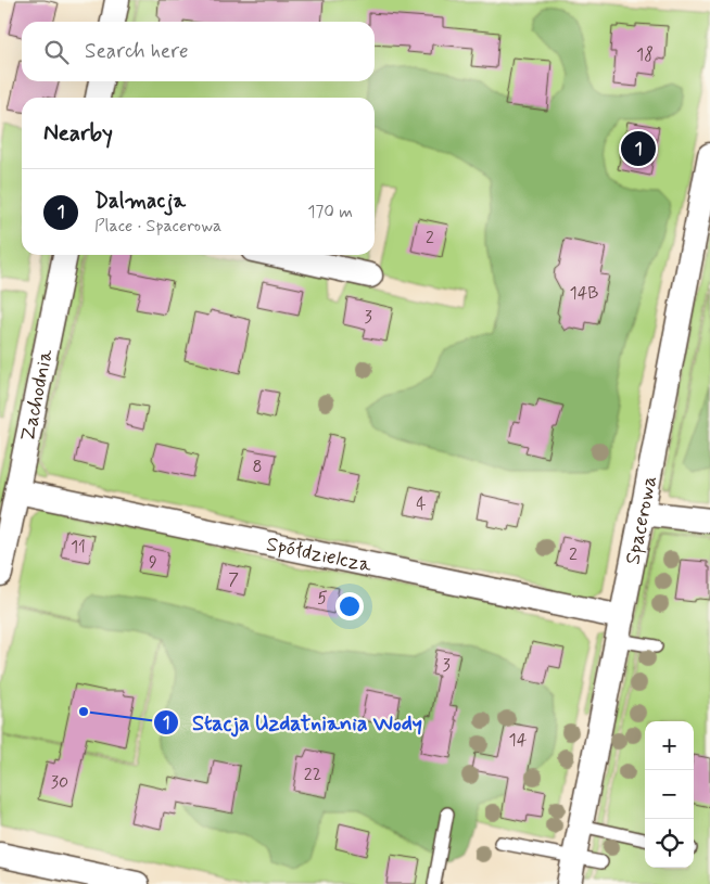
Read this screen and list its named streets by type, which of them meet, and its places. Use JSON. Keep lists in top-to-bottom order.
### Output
{
  "streets": {
    "street": ["Zachodnia", "Spacerowa", "Spółdzielcza"]
  },
  "crossings": [
    ["Zachodnia", "Spółdzielcza"],
    ["Spacerowa", "Spółdzielcza"]
  ],
  "places": ["Stacja Uzdatniania Wody"],
  "house_numbers": [
    "18",
    "2",
    "14B",
    "3",
    "8",
    "4",
    "11",
    "2",
    "9",
    "7",
    "5",
    "3",
    "14",
    "22",
    "30"
  ],
  "page": {
    "search": "Search here",
    "heading": "Nearby",
    "pins": "1",
    "list": [
      {
        "mark": "1",
        "name": "Dalmacja",
        "note": "Place · Spacerowa",
        "value": "170 m"
      }
    ],
    "map_buttons": ["+", "−"]
  }
}
